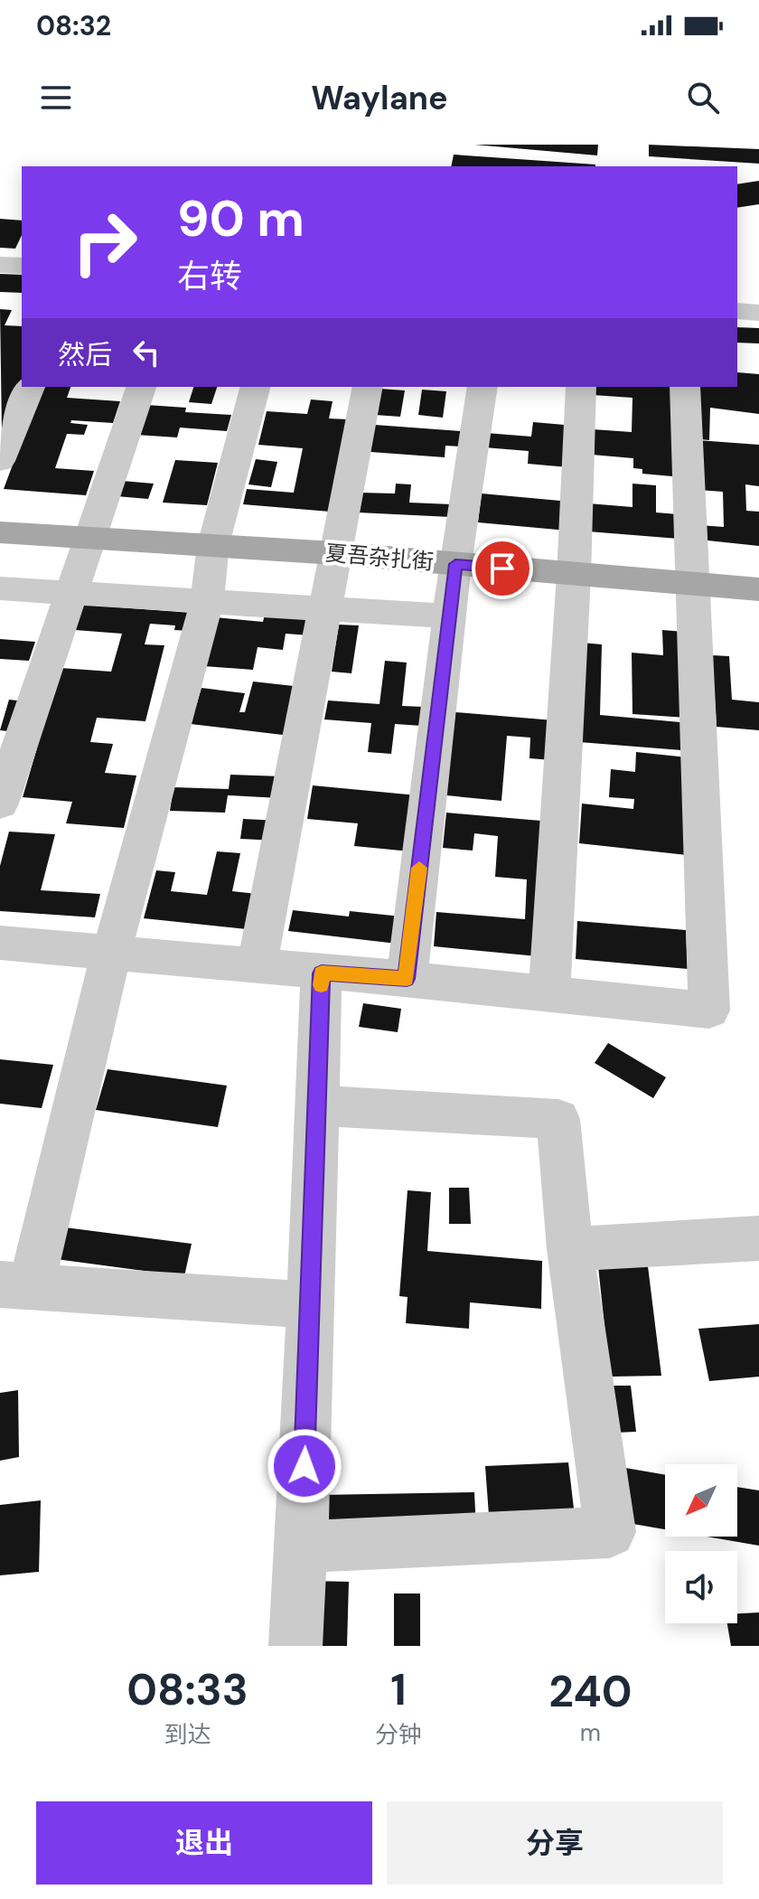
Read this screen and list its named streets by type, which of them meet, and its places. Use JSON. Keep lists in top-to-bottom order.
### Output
{
  "streets": {
    "main road": ["夏吾杂扎街"]
  },
  "north": "bottom left",
  "page": {
    "status": "08:32",
    "header": "Waylane",
    "turn": ["90 m", "右转"],
    "then": "然后",
    "eta": [
      "08:33",
      "到达",
      "1",
      "分钟",
      "240",
      "m"
    ],
    "buttons": ["退出", "分享"]
  }
}
